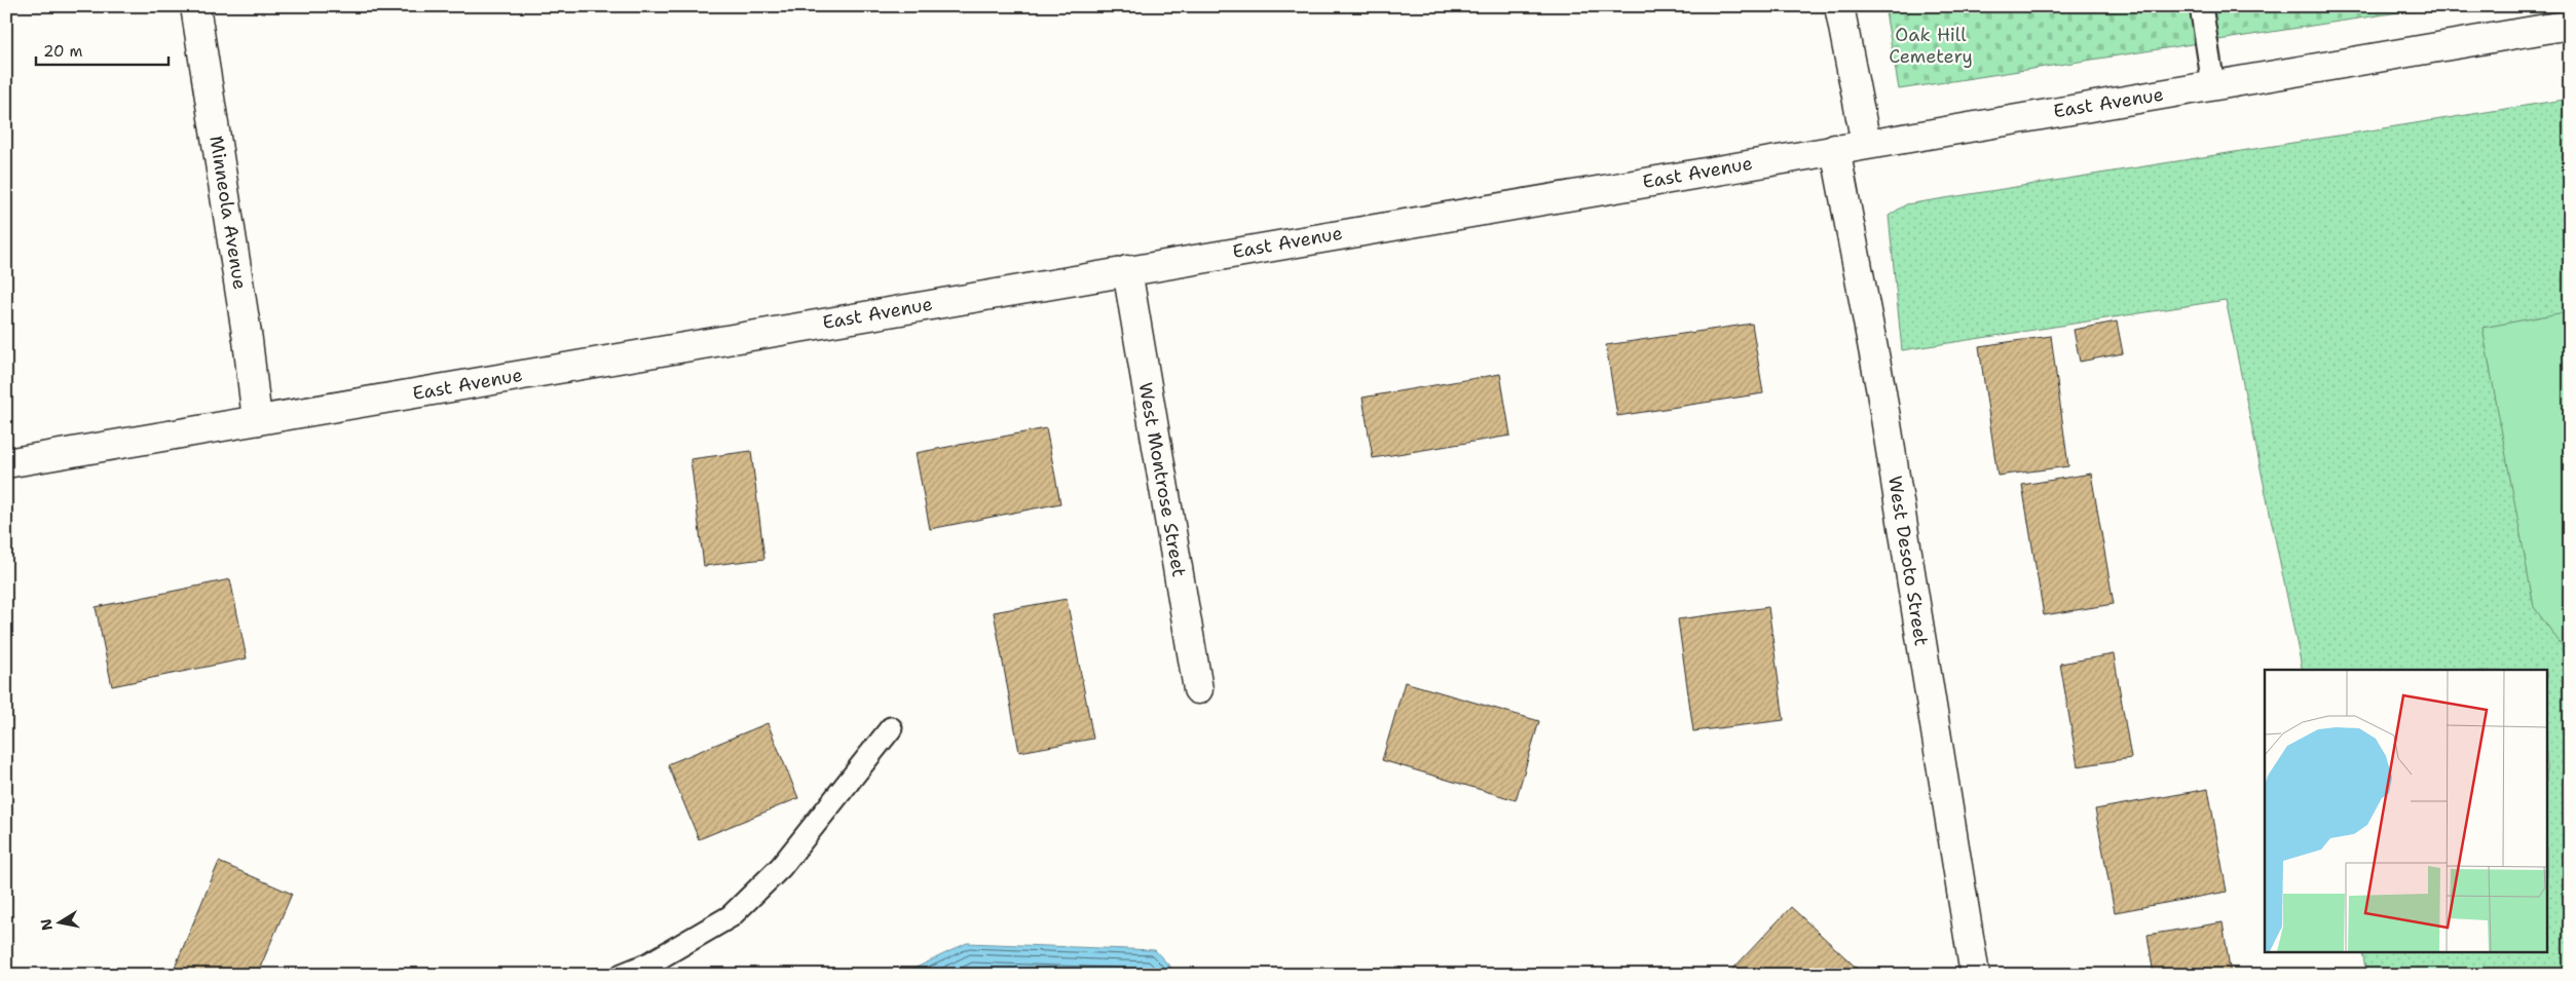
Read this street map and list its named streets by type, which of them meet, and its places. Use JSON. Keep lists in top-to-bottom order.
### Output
{
  "streets": {
    "street": [
      "East Avenue",
      "Minneola Avenue",
      "West Montrose Street",
      "West Desoto Street"
    ]
  },
  "crossings": [
    ["East Avenue", "Minneola Avenue"],
    ["East Avenue", "West Montrose Street"],
    ["East Avenue", "West Desoto Street"]
  ],
  "parks": ["Oak Hill Cemetery"],
  "scale_bar": "20 m",
  "north": "left"
}
